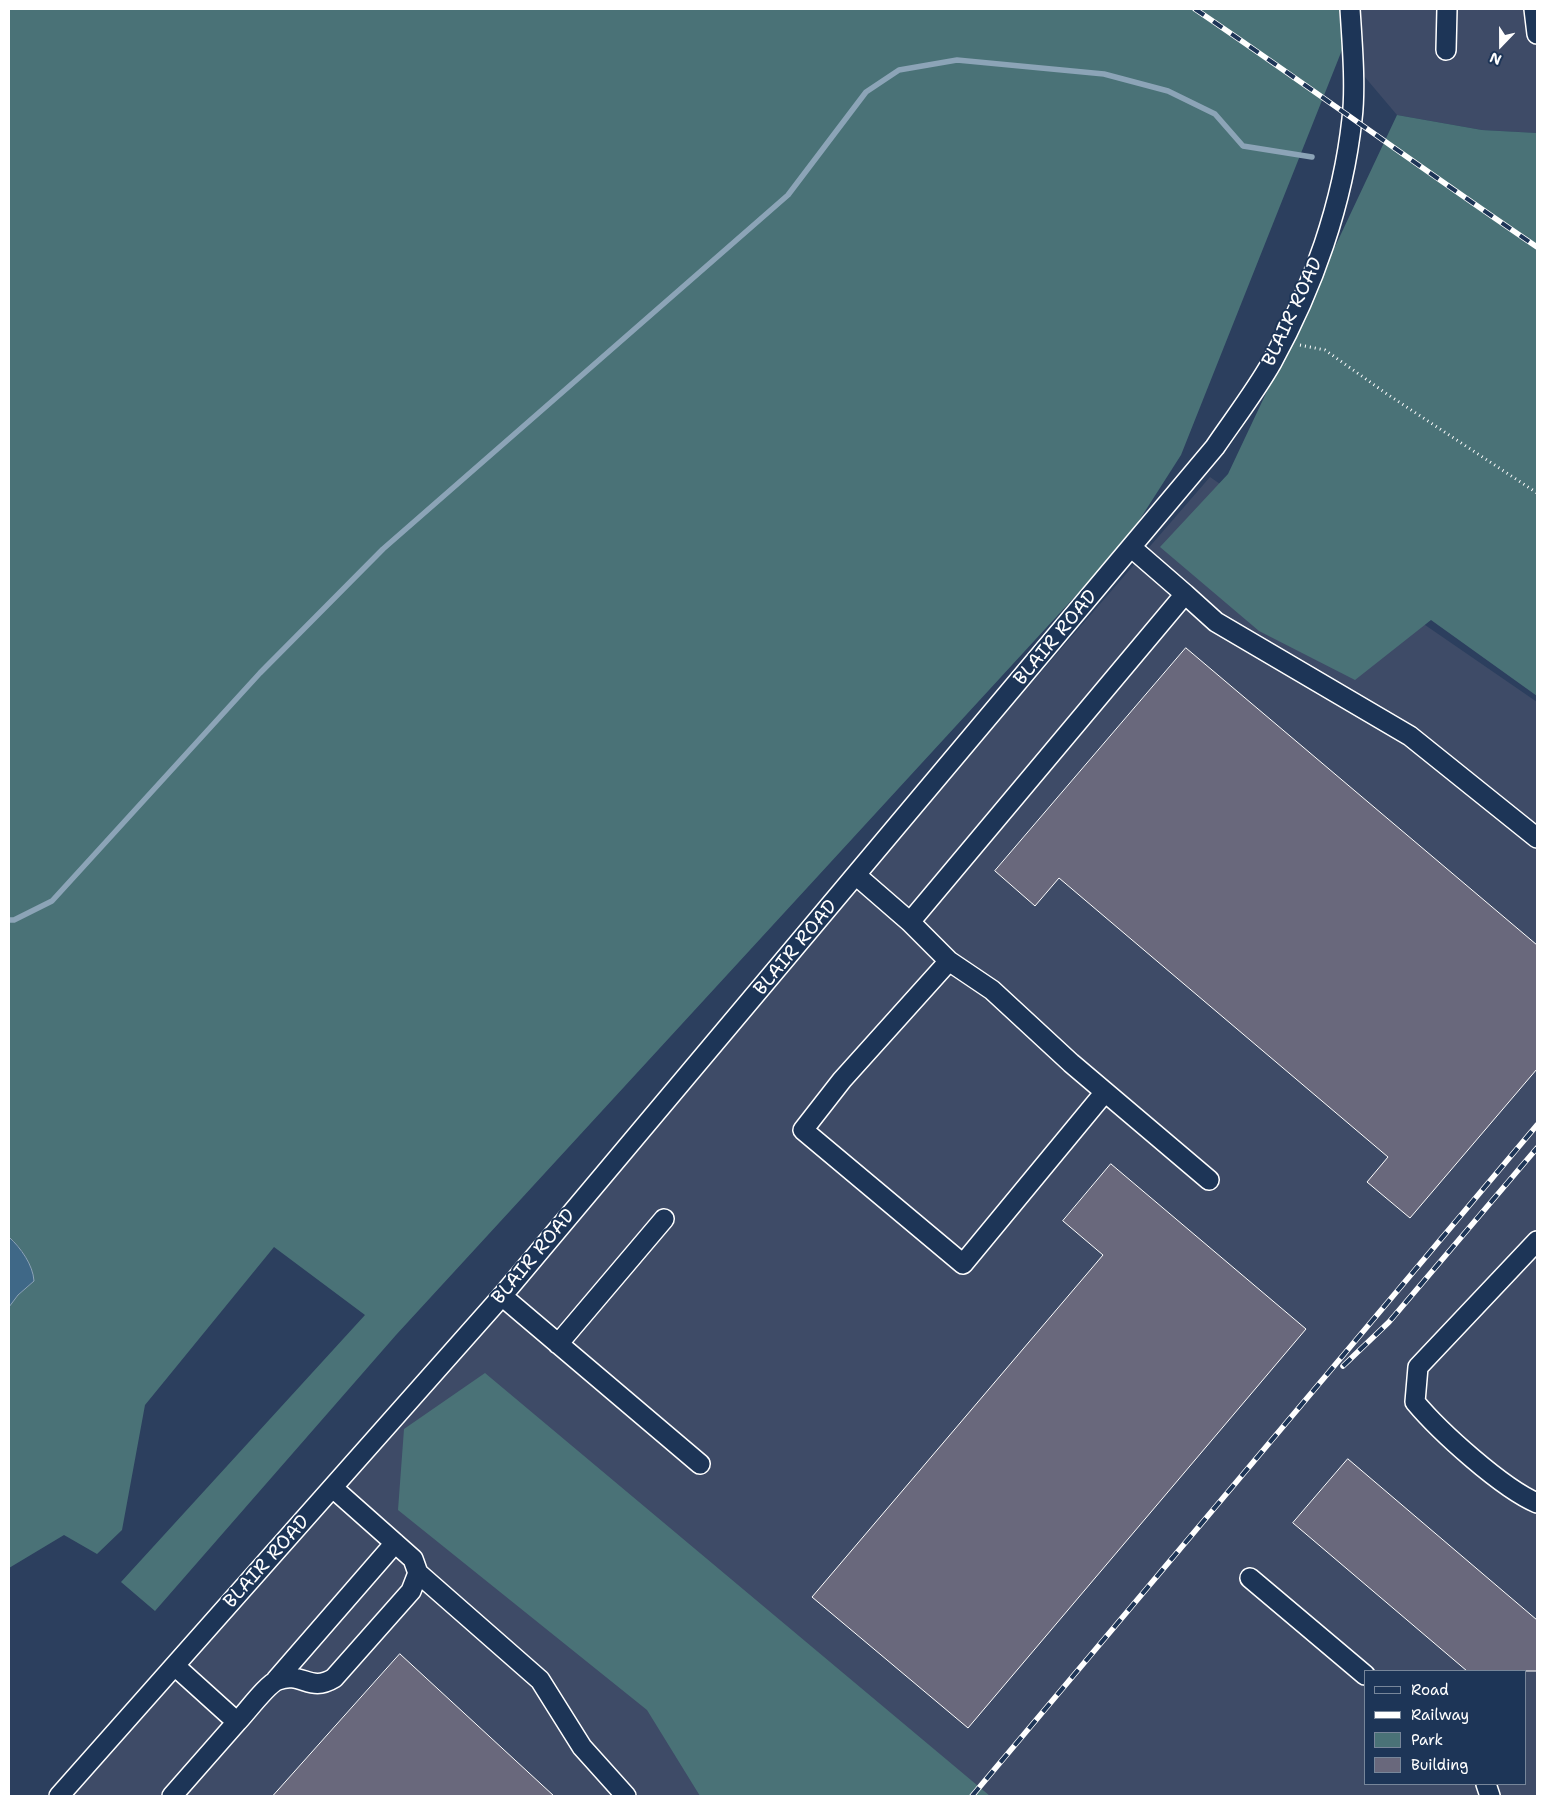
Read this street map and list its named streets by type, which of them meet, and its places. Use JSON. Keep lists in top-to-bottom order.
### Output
{
  "streets": {
    "street": ["BLAIR ROAD"]
  },
  "legend": [
    "Road",
    "Railway",
    "Park",
    "Building"
  ],
  "north": "bottom"
}
